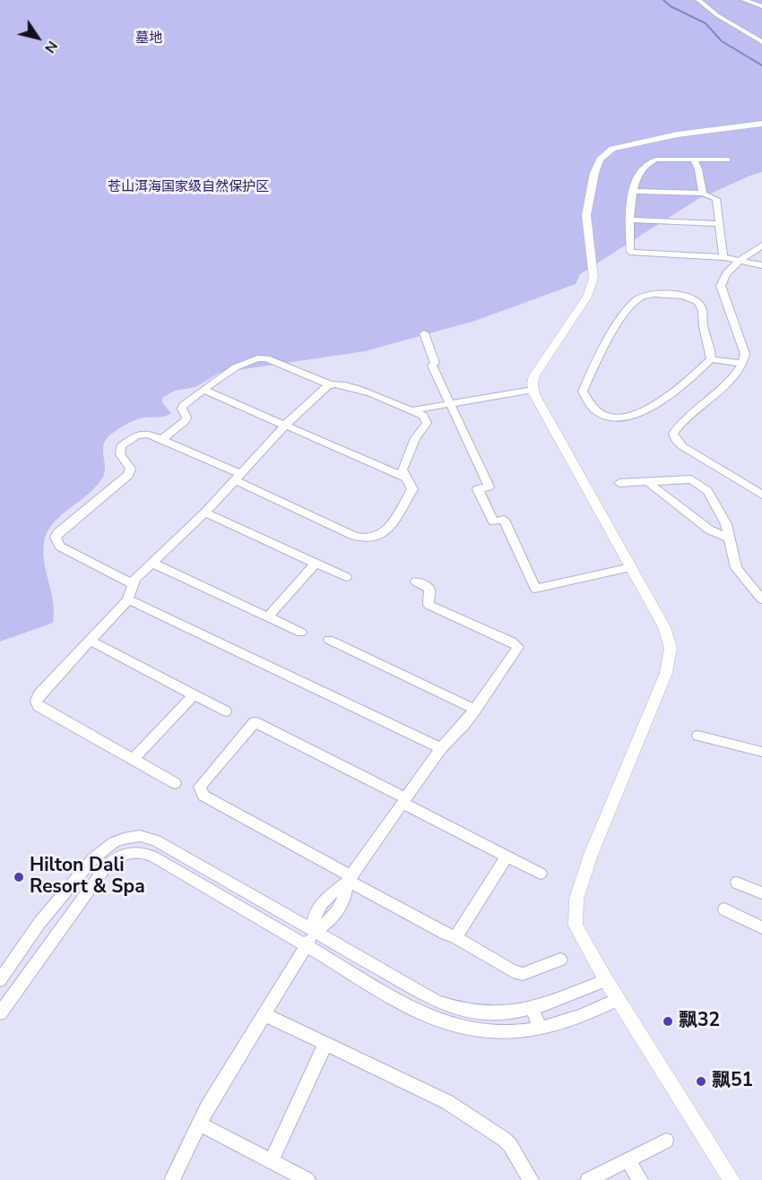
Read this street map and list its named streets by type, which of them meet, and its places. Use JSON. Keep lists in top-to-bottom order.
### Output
{
  "parks": ["墓地", "苍山洱海国家级自然保护区"],
  "places": ["Hilton Dali Resort & Spa", "飘32", "飘51"],
  "north": "bottom right"
}
